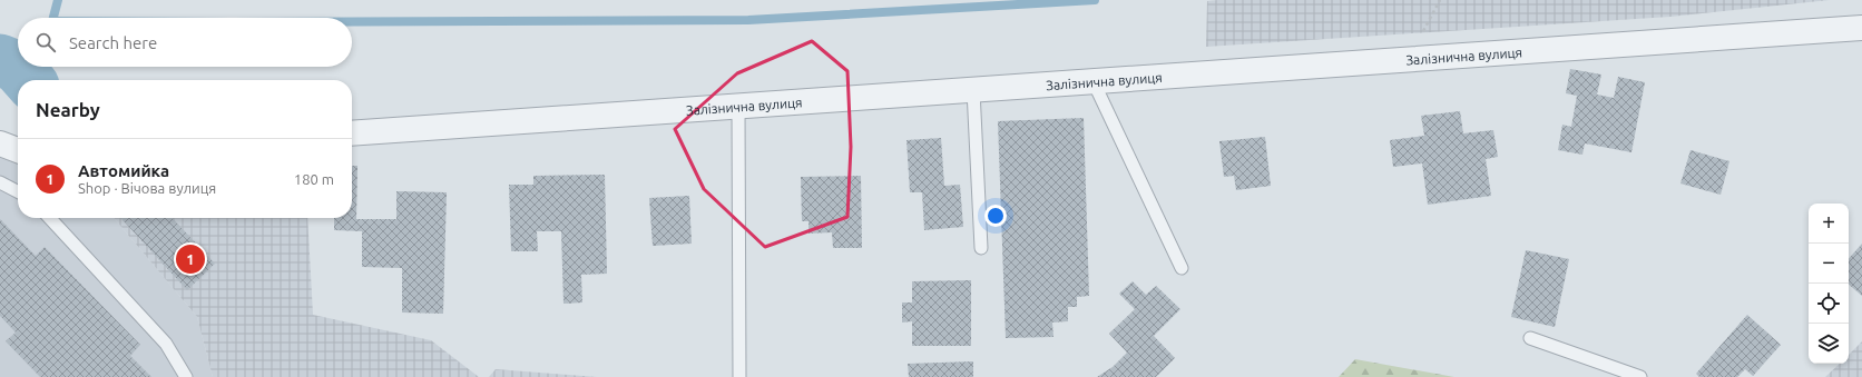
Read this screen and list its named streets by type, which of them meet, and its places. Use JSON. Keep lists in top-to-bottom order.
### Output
{
  "streets": {
    "street": ["Залізнична вулиця"]
  },
  "page": {
    "search": "Search here",
    "heading": "Nearby",
    "list": [
      {
        "mark": "1",
        "name": "Автомийка",
        "note": "Shop · Вічова вулиця",
        "value": "180 m"
      }
    ],
    "map_buttons": ["+", "−"],
    "pins": "1"
  }
}
